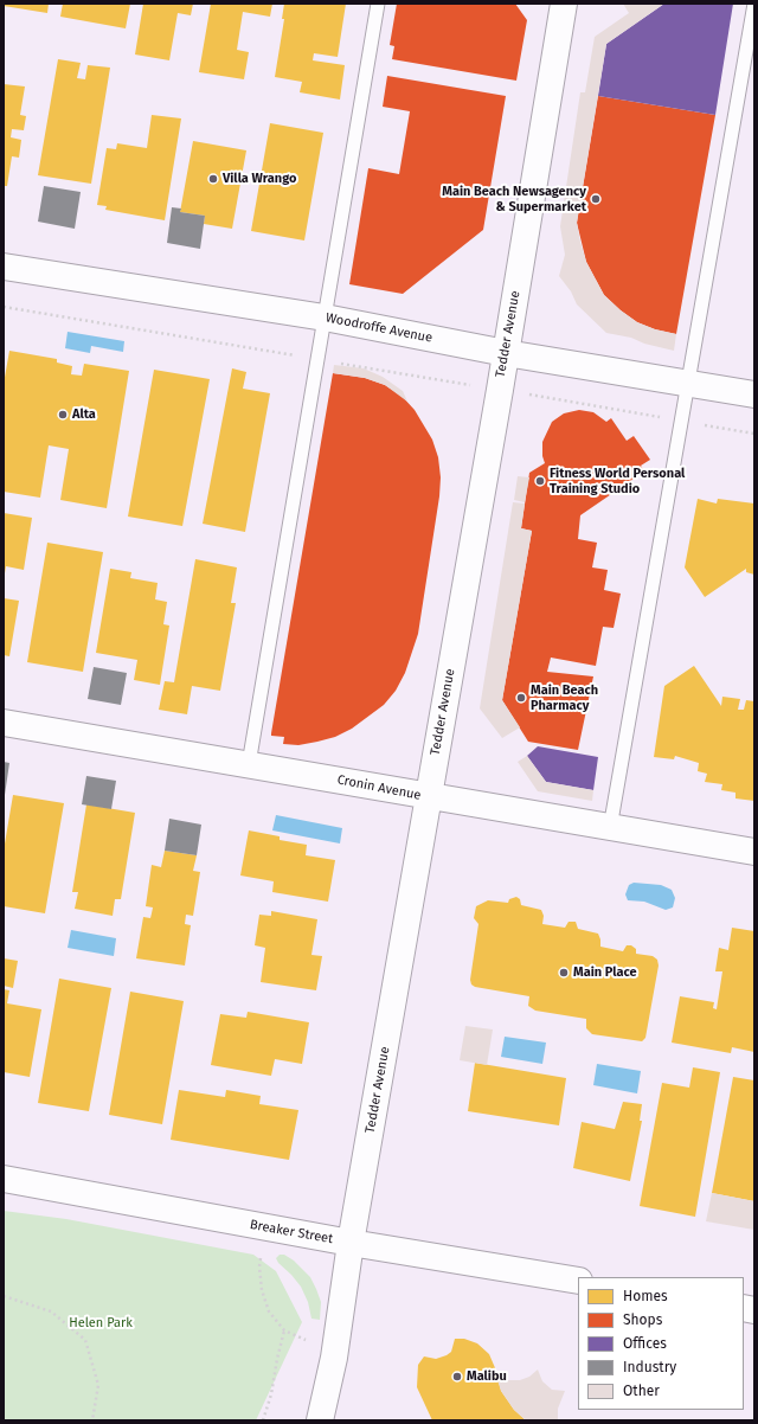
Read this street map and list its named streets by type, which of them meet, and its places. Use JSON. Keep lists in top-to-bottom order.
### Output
{
  "streets": {
    "street": [
      "Woodroffe Avenue",
      "Tedder Avenue",
      "Cronin Avenue",
      "Breaker Street"
    ]
  },
  "crossings": [
    ["Woodroffe Avenue", "Tedder Avenue"],
    ["Tedder Avenue", "Cronin Avenue"],
    ["Tedder Avenue", "Breaker Street"]
  ],
  "parks": ["Helen Park"],
  "places": [
    "Villa Wrango",
    "Main Beach Newsagency & Supermarket",
    "Alta",
    "Fitness World Personal Training Studio",
    "Main Beach Pharmacy",
    "Main Place",
    "Malibu"
  ],
  "legend": [
    "Homes",
    "Shops",
    "Offices",
    "Industry",
    "Other"
  ]
}
